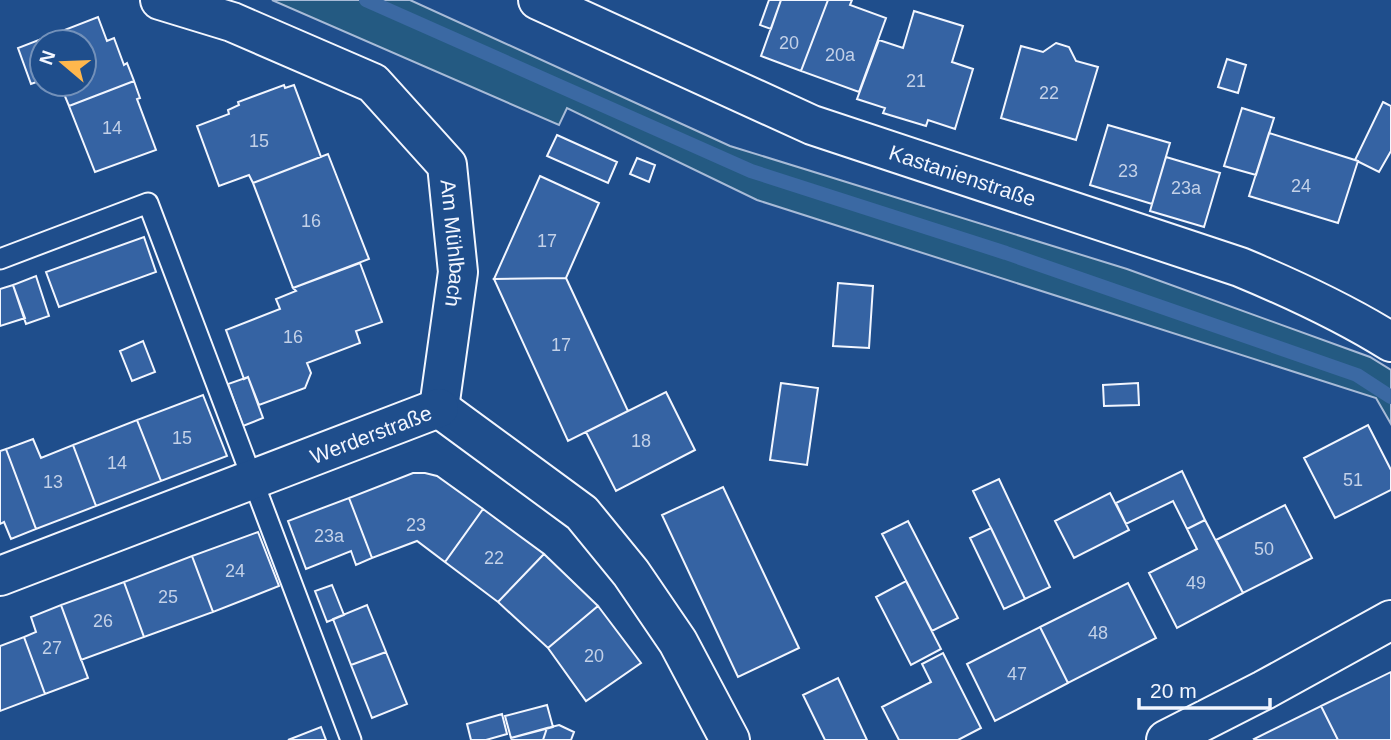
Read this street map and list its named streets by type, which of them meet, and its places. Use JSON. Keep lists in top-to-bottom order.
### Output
{
  "streets": {
    "street": ["Kastanienstraße", "Am Mühlbach", "Werderstraße"]
  },
  "crossings": [
    ["Am Mühlbach", "Werderstraße"]
  ],
  "house_numbers": [
    "20",
    "20a",
    "21",
    "22",
    "14",
    "15",
    "23",
    "24",
    "23a",
    "16",
    "17",
    "16",
    "17",
    "15",
    "18",
    "14",
    "51",
    "13",
    "23",
    "23a",
    "50",
    "22",
    "24",
    "49",
    "25",
    "26",
    "48",
    "27",
    "20",
    "47"
  ],
  "scale_bar": "20 m",
  "north": "left"
}
